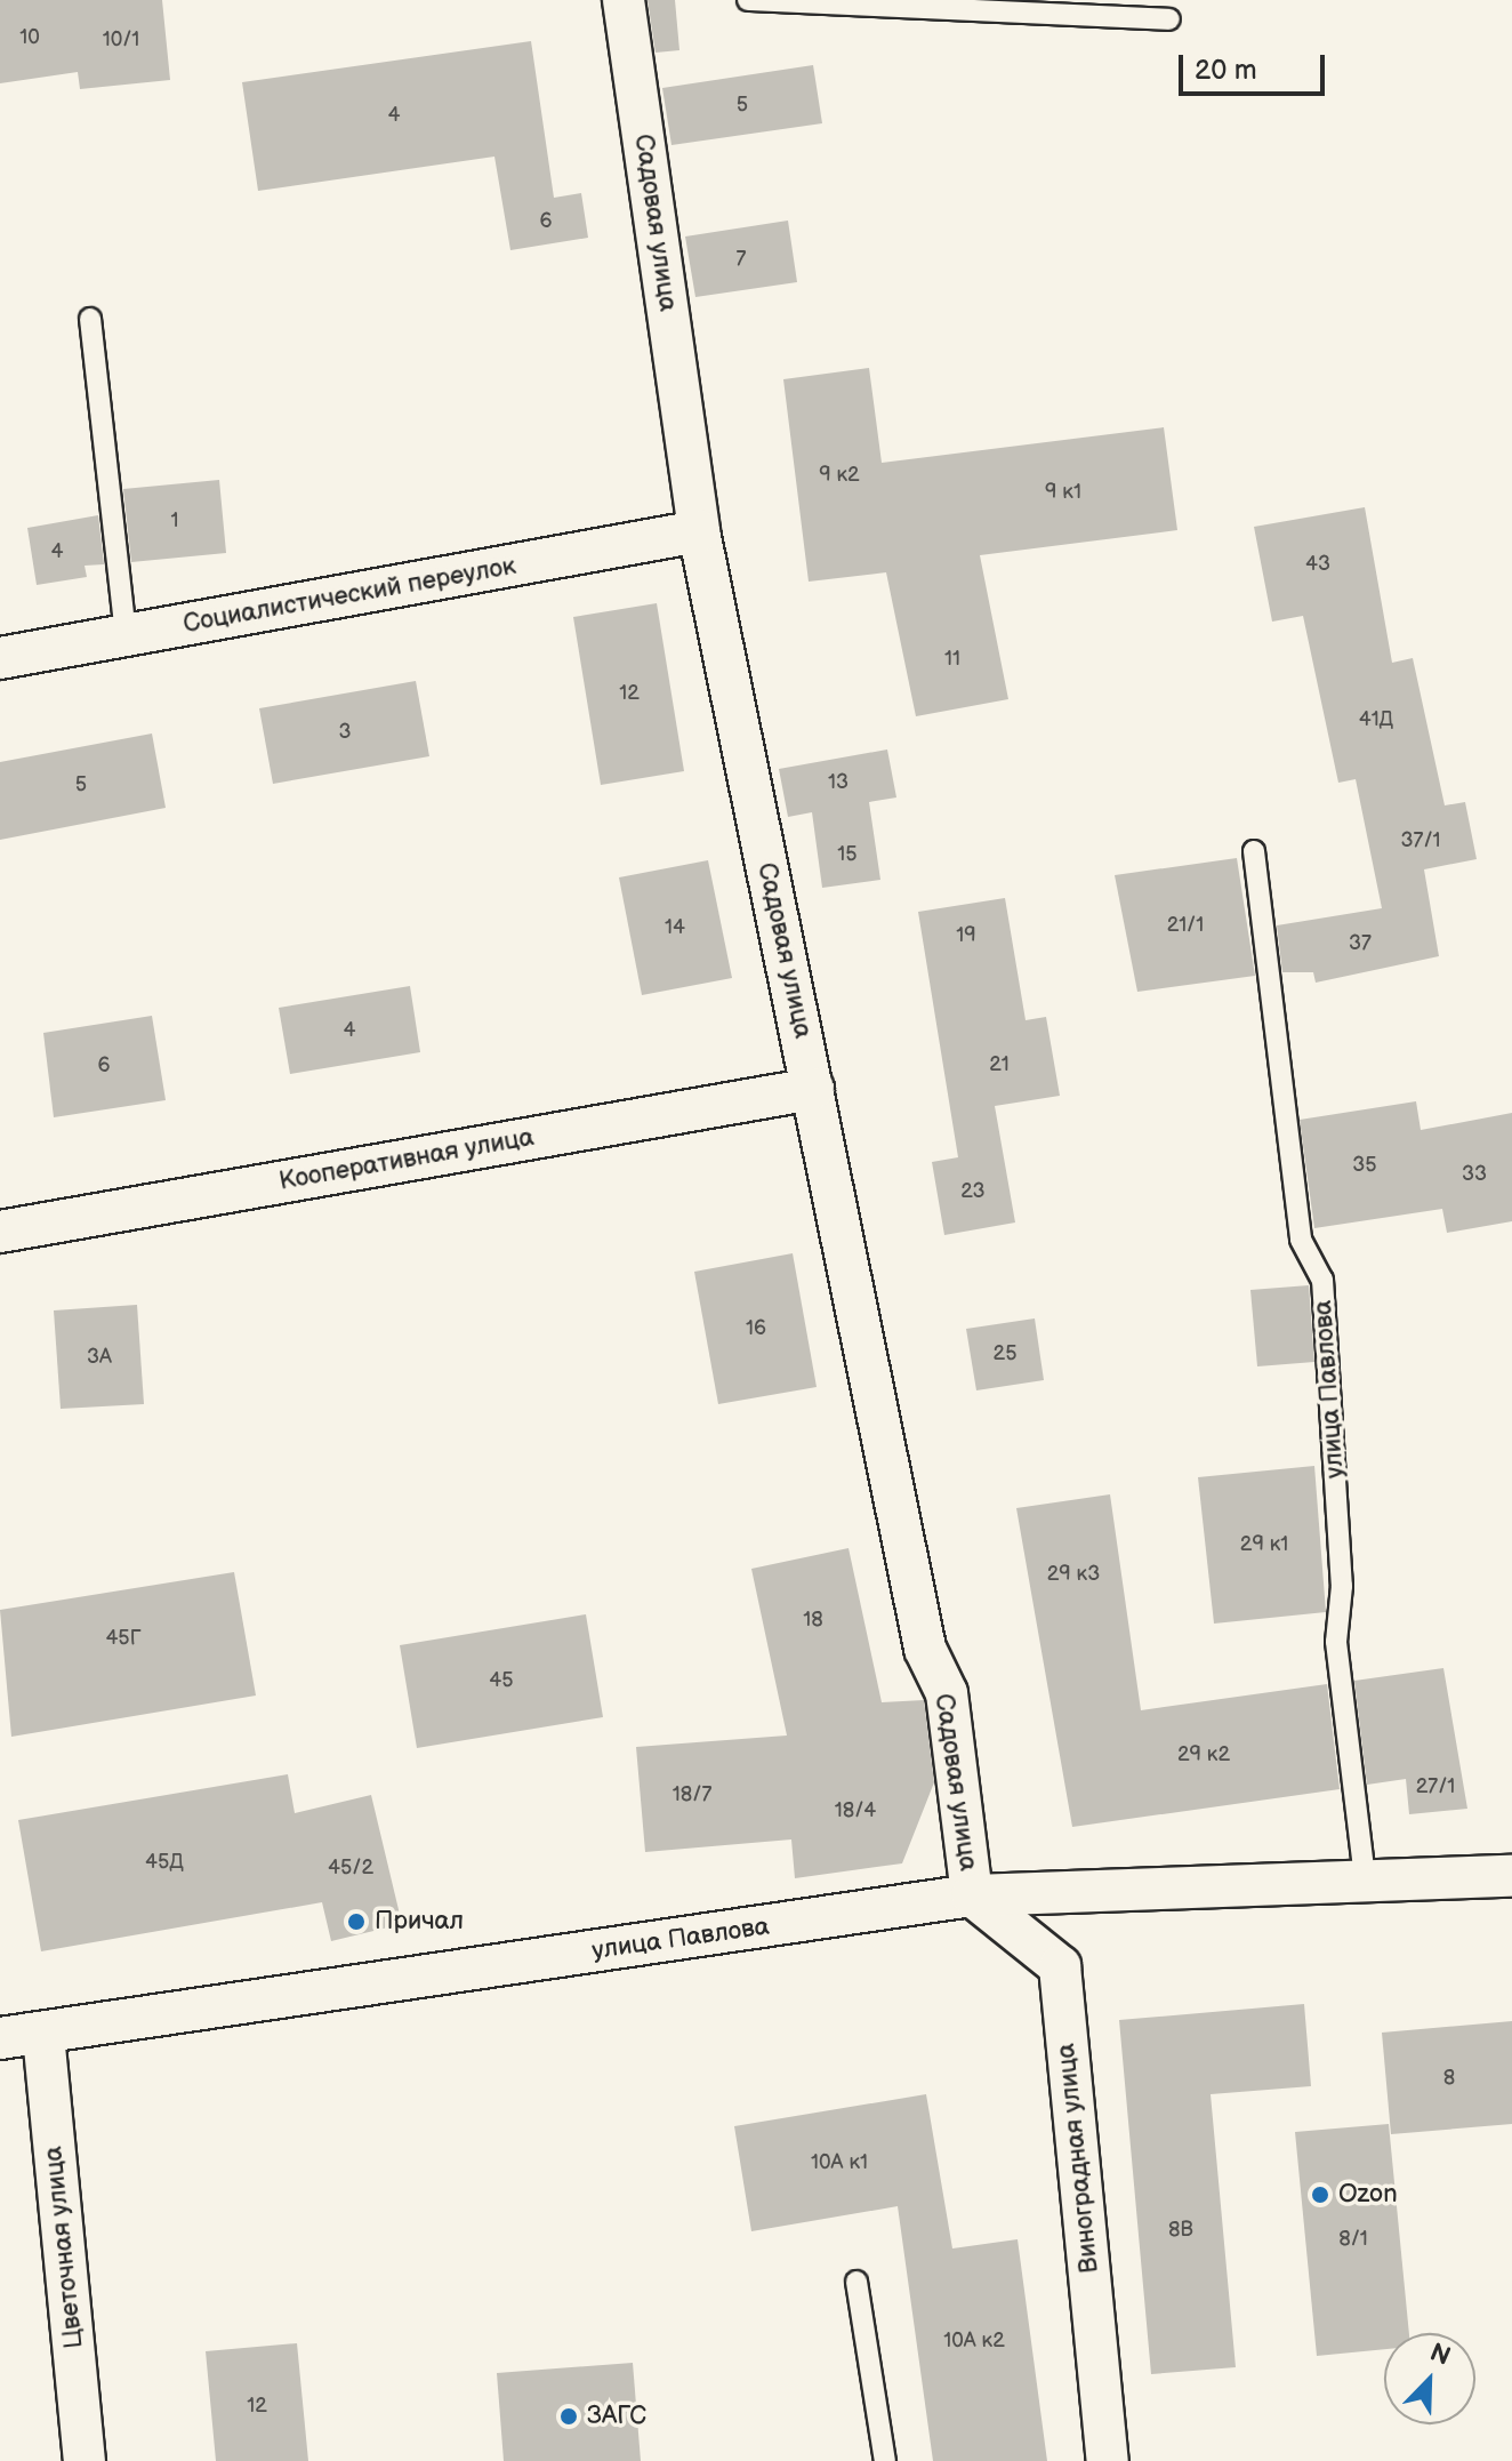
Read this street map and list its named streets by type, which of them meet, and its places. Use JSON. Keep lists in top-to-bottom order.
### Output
{
  "streets": {
    "street": [
      "Садовая улица",
      "Социалистический переулок",
      "Кооперативная улица",
      "улица Павлова",
      "Виноградная улица",
      "Цветочная улица"
    ]
  },
  "crossings": [
    ["Садовая улица", "Социалистический переулок"],
    ["Садовая улица", "Кооперативная улица"],
    ["Садовая улица", "улица Павлова"],
    ["Садовая улица", "Виноградная улица"],
    ["улица Павлова", "Виноградная улица"],
    ["улица Павлова", "Цветочная улица"]
  ],
  "places": ["Причал", "Ozon", "ЗАГС"],
  "house_numbers": [
    "10",
    "10/1",
    "5",
    "4",
    "6",
    "7",
    "9 к2",
    "9 к1",
    "1",
    "4",
    "43",
    "11",
    "12",
    "41Д",
    "3",
    "13",
    "5",
    "37/1",
    "15",
    "21/1",
    "14",
    "19",
    "37",
    "4",
    "21",
    "6",
    "35",
    "33",
    "23",
    "16",
    "25",
    "3А",
    "29 к1",
    "29 к3",
    "18",
    "45Г",
    "45",
    "29 к2",
    "27/1",
    "18/7",
    "18/4",
    "45Д",
    "45/2",
    "8",
    "10А к1",
    "8В",
    "8/1",
    "10А к2",
    "12"
  ],
  "scale_bar": "20 m",
  "north": "top right"
}
